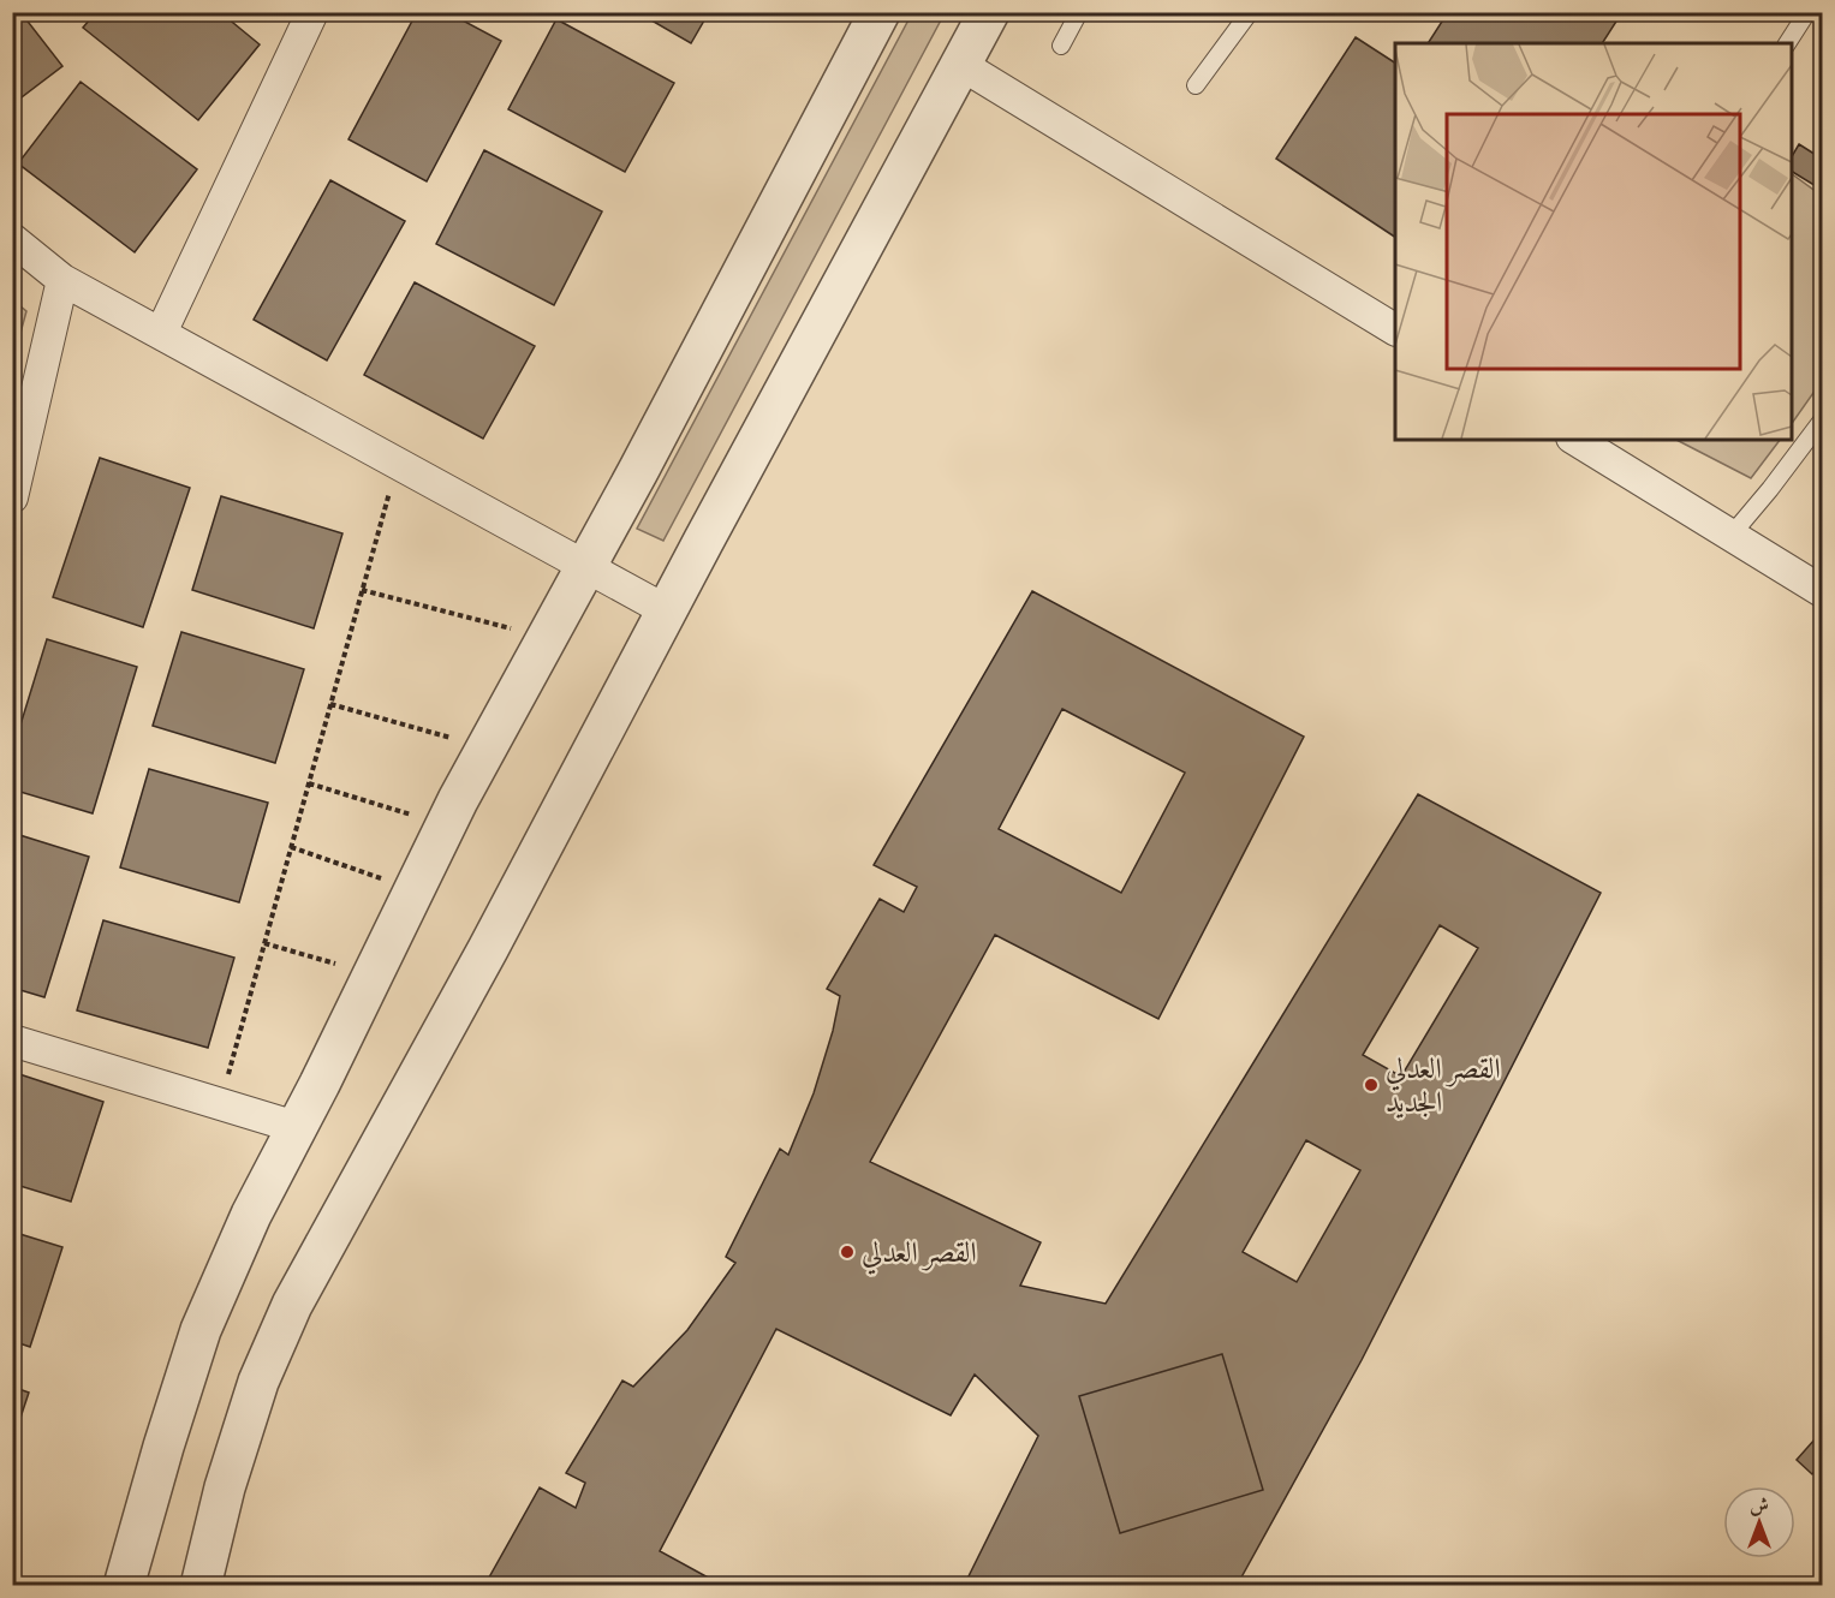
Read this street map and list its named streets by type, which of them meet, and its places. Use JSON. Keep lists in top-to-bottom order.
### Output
{
  "places": ["القصر العدلي الجديد", "القصر العدلي"],
  "north": "top"
}
